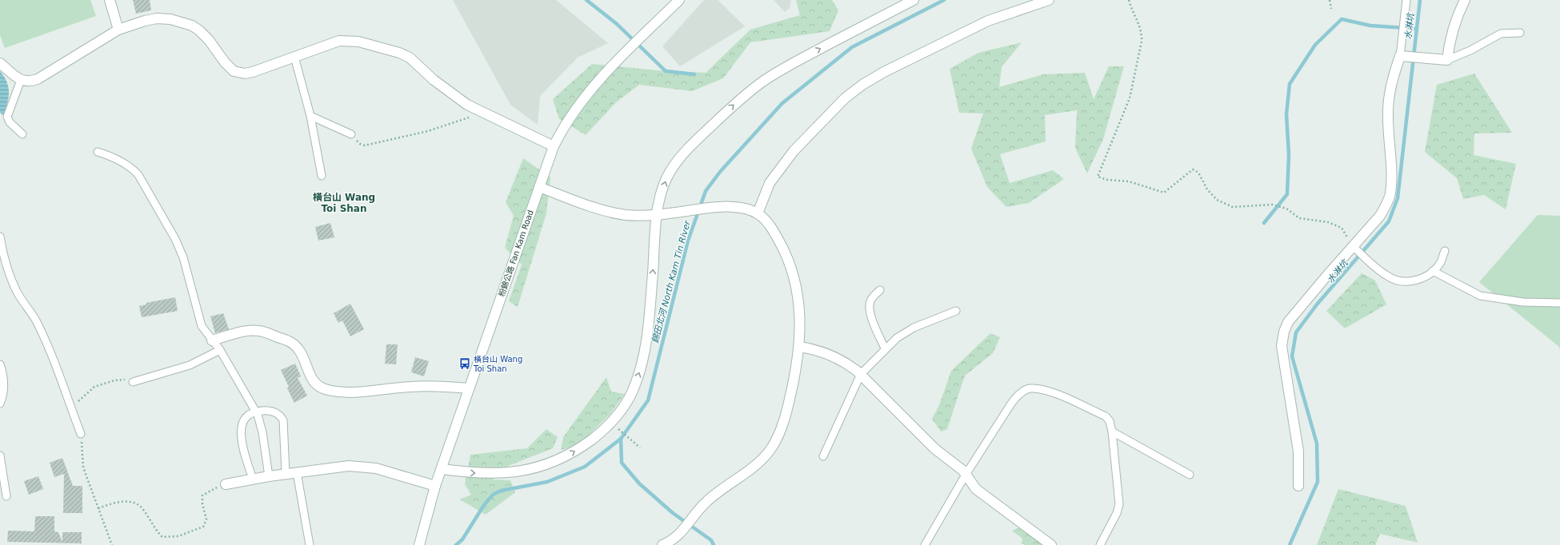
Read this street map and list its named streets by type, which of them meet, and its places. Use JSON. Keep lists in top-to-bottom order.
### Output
{
  "streets": {
    "street": ["粉錦公路 Fan Kam Road"]
  },
  "districts": ["橫台山 Wang Toi Shan"],
  "water": ["水淋坑", "錦田北河 North Kam Tin River"],
  "places": {
    "bus stop": ["橫台山 Wang Toi Shan"]
  }
}
